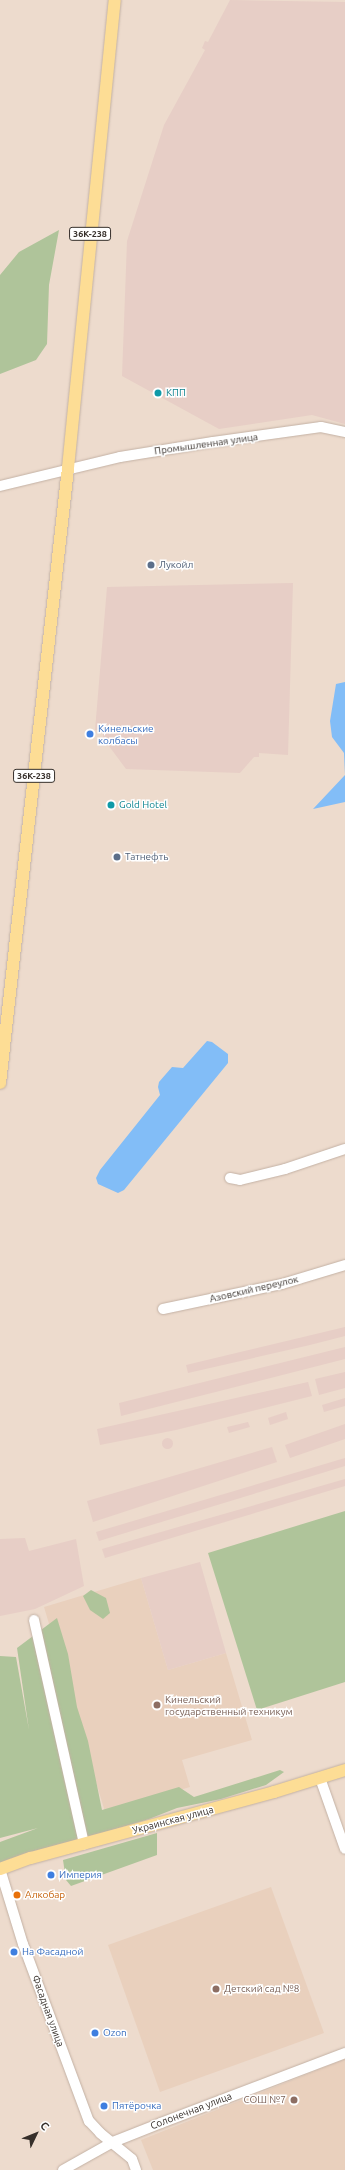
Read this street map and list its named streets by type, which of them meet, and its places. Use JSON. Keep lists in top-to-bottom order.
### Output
{
  "streets": {
    "main road": ["36К-238", "Украинская улица"],
    "street": [
      "Промышленная улица",
      "Азовский переулок",
      "Фасадная улица",
      "Солонечная улица"
    ]
  },
  "crossings": [
    ["36К-238", "Промышленная улица"],
    ["Украинская улица", "Фасадная улица"],
    ["Фасадная улица", "Солонечная улица"]
  ],
  "places": [
    "КПП",
    "Лукойл",
    "Кинельские колбасы",
    "Gold Hotel",
    "Татнефть",
    "Кинельский государственный техникум",
    "Империя",
    "Алкобар",
    "На Фасадной",
    "Детский сад №8",
    "Ozon",
    "СОШ №7",
    "Пятёрочка"
  ],
  "north": "top right"
}
